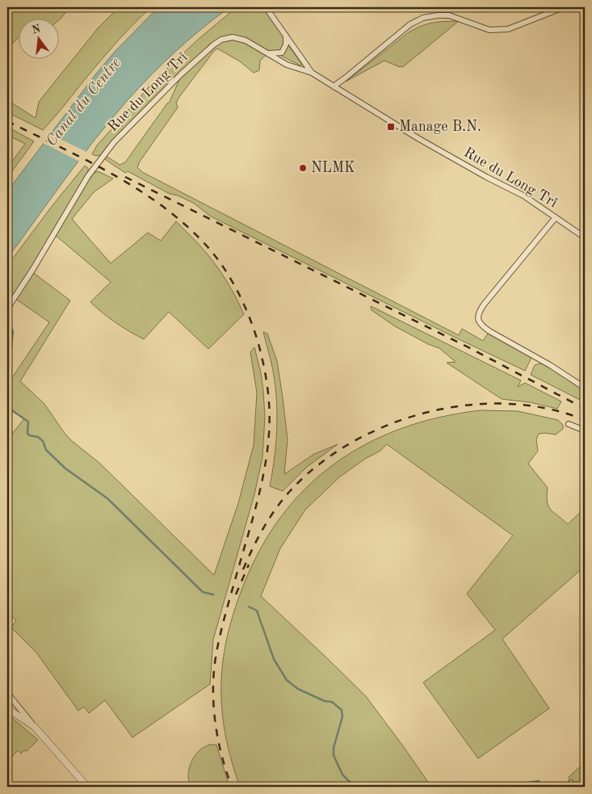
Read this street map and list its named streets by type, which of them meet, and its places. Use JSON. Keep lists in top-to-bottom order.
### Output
{
  "streets": {
    "street": ["Rue du Long Trî"]
  },
  "water": ["Canal du Centre"],
  "places": {
    "transit": ["Manage B.N."],
    "other": ["NLMK"]
  },
  "north": "top"
}
